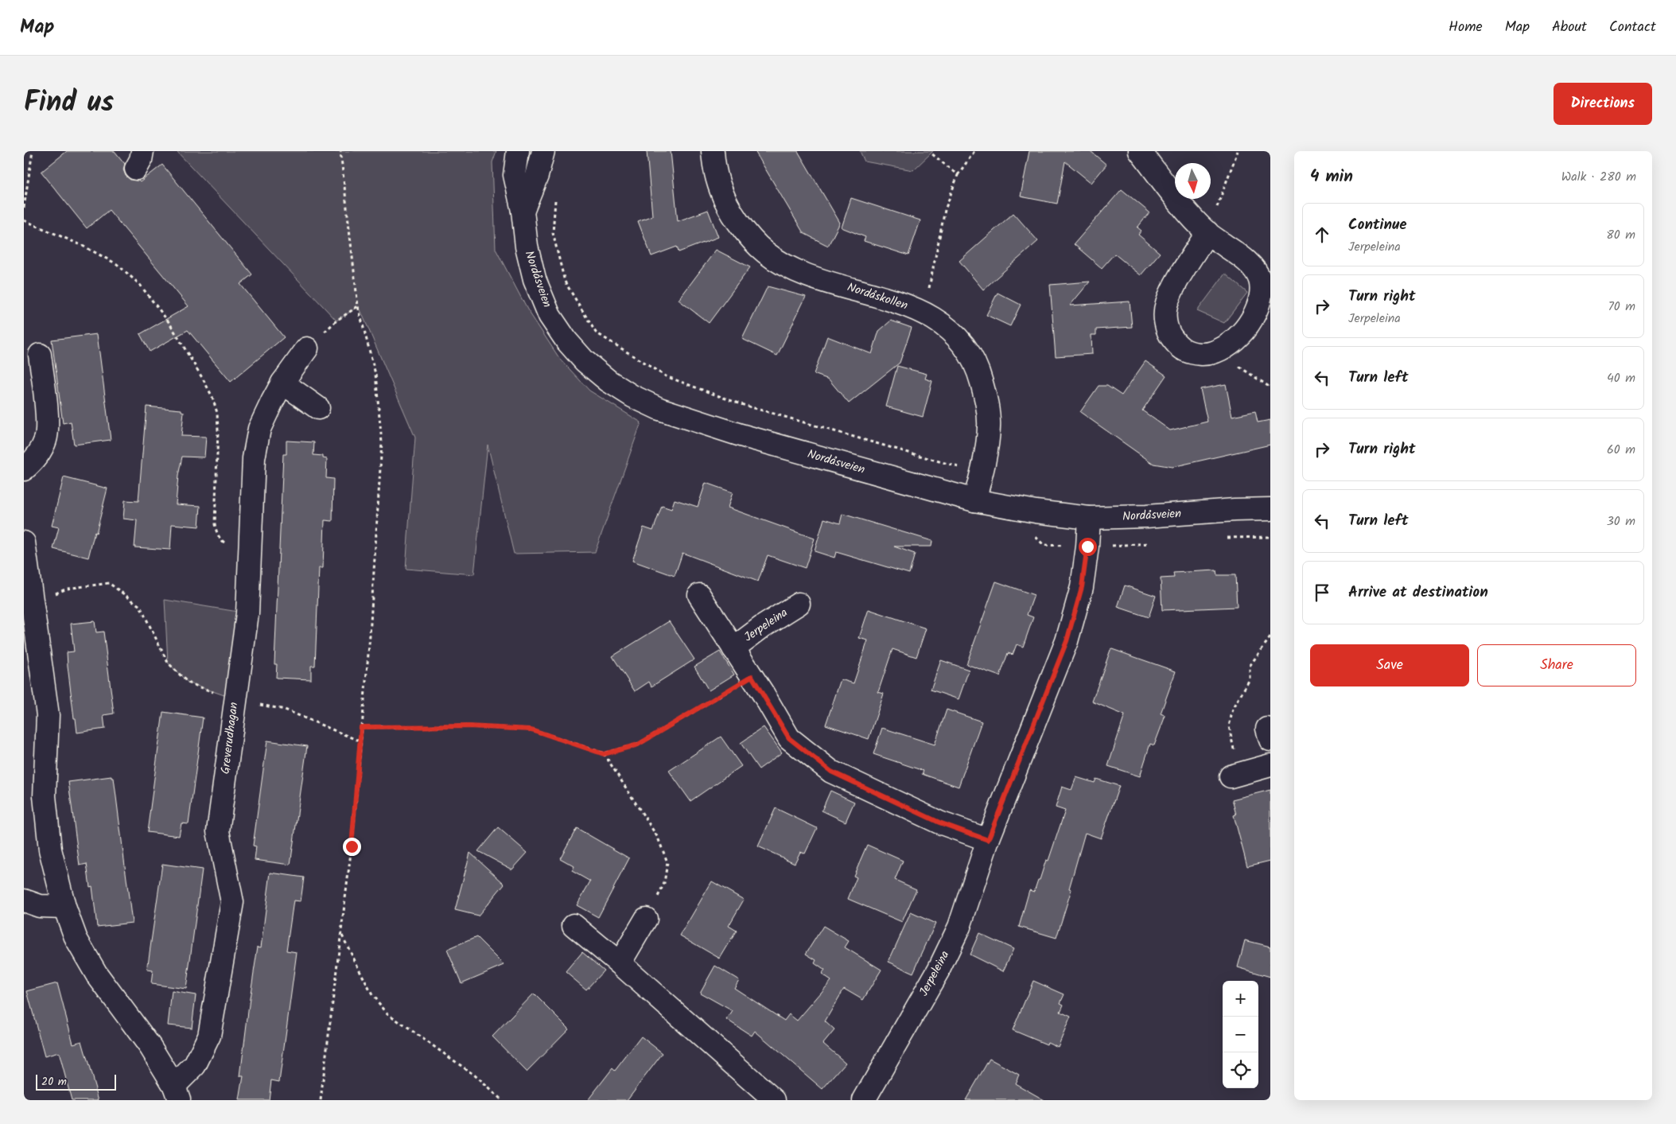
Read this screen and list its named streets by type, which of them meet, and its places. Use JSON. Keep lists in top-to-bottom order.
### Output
{
  "streets": {
    "street": [
      "Nordåsveien",
      "Nordåskollen",
      "Jerpeleina",
      "Greverudhagan"
    ]
  },
  "crossings": [
    ["Nordåsveien", "Nordåskollen"],
    ["Nordåsveien", "Jerpeleina"]
  ],
  "scale_bar": "20 m",
  "north": "bottom",
  "page": {
    "header": "Map",
    "nav": [
      "Home",
      "Map",
      "About",
      "Contact"
    ],
    "title": "Find us",
    "buttons": [
      "Directions",
      ["Save", "Share"]
    ],
    "heading": ["4 min", "Walk · 280 m"],
    "list": [
      ["Continue", "Jerpeleina", "80 m"],
      ["Turn right", "Jerpeleina", "70 m"],
      ["Turn left", "40 m"],
      ["Turn right", "60 m"],
      ["Turn left", "30 m"],
      "Arrive at destination"
    ],
    "map_buttons": ["+", "−"],
    "scale": "20 m"
  }
}
